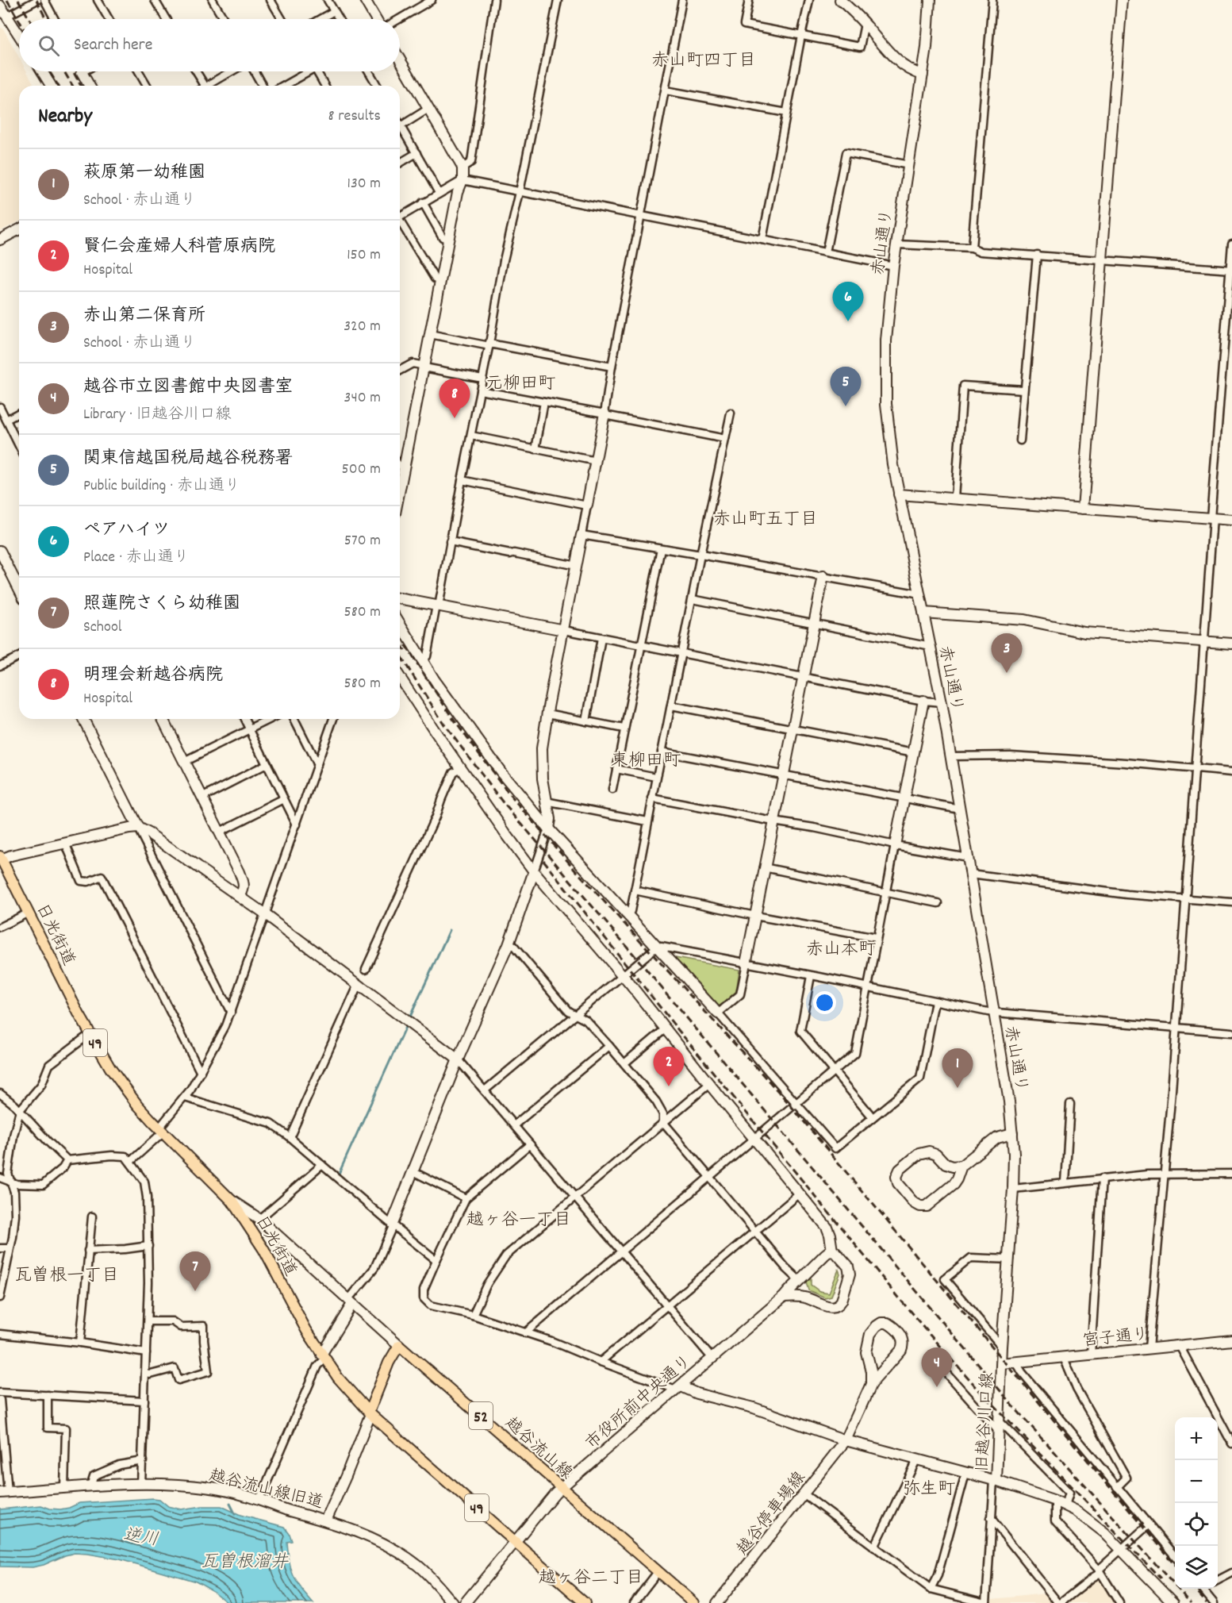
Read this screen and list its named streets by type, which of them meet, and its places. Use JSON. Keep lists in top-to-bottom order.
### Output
{
  "streets": {
    "main road": [
      "日光街道",
      "49",
      "52",
      "越谷流山線"
    ],
    "street": [
      "赤山通り",
      "宮子通り",
      "市役所前中央通り",
      "旧越谷川口線",
      "越谷流山線旧道",
      "越谷停車場線"
    ]
  },
  "crossings": [
    ["赤山通り", "宮子通り"],
    ["赤山通り", "旧越谷川口線"],
    ["日光街道", "市役所前中央通り"],
    ["日光街道", "越谷流山線旧道"],
    ["宮子通り", "旧越谷川口線"],
    ["市役所前中央通り", "越谷流山線"]
  ],
  "districts": [
    "赤山町四丁目",
    "元柳田町",
    "赤山町五丁目",
    "東柳田町",
    "赤山本町",
    "越ヶ谷一丁目",
    "瓦曽根一丁目",
    "弥生町",
    "越ヶ谷二丁目"
  ],
  "water": ["逆川", "瓦曽根溜井"],
  "page": {
    "search": "Search here",
    "heading": ["Nearby", "8 results"],
    "list": [
      {
        "mark": "1",
        "name": "萩原第一幼稚園",
        "note": "School · 赤山通り",
        "value": "130 m"
      },
      {
        "mark": "2",
        "name": "賢仁会産婦人科菅原病院",
        "note": "Hospital",
        "value": "150 m"
      },
      {
        "mark": "3",
        "name": "赤山第二保育所",
        "note": "School · 赤山通り",
        "value": "320 m"
      },
      {
        "mark": "4",
        "name": "越谷市立図書館中央図書室",
        "note": "Library · 旧越谷川口線",
        "value": "340 m"
      },
      {
        "mark": "5",
        "name": "関東信越国税局越谷税務署",
        "note": "Public building · 赤山通り",
        "value": "500 m"
      },
      {
        "mark": "6",
        "name": "ペアハイツ",
        "note": "Place · 赤山通り",
        "value": "570 m"
      },
      {
        "mark": "7",
        "name": "照蓮院さくら幼稚園",
        "note": "School",
        "value": "580 m"
      },
      {
        "mark": "8",
        "name": "明理会新越谷病院",
        "note": "Hospital",
        "value": "580 m"
      }
    ],
    "pins": [
      "6",
      "5",
      "8",
      "3",
      "2",
      "1",
      "7",
      "4"
    ],
    "map_buttons": ["+", "−"]
  }
}
